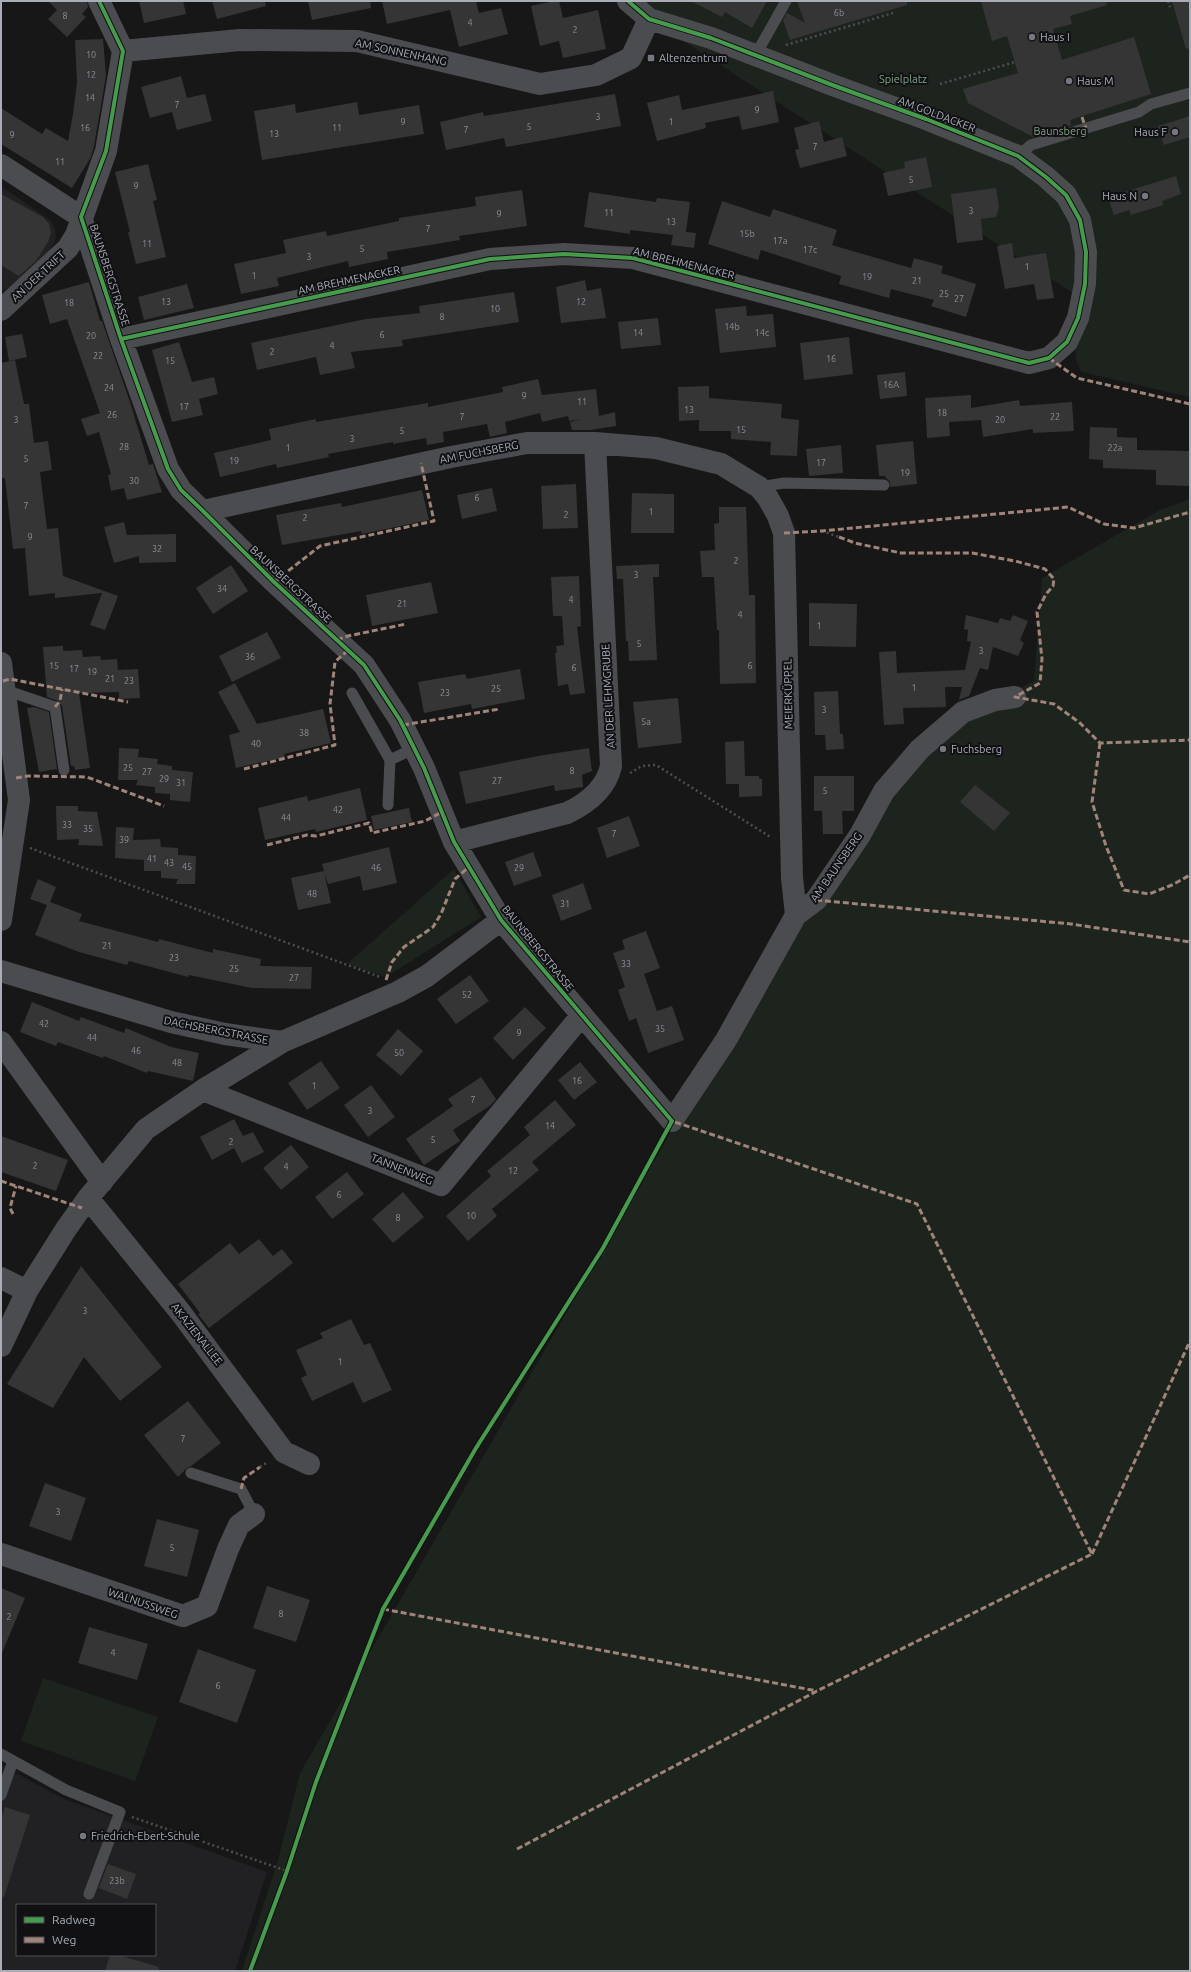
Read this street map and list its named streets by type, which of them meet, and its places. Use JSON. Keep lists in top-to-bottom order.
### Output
{
  "streets": {
    "street": [
      "AM SONNENHANG",
      "AM GOLDACKER",
      "AM BREHMENACKER",
      "BAUNSBERGSTRASSE",
      "AN DER TRIFT",
      "AM FUCHSBERG",
      "MEIERKÜPPEL",
      "AN DER LEHMGRUBE",
      "AM BAUNSBERG",
      "DACHSBERGSTRASSE",
      "TANNENWEG",
      "AKAZIENALLEE",
      "WALNUSSWEG"
    ]
  },
  "crossings": [
    ["AM SONNENHANG", "AM GOLDACKER"],
    ["AM SONNENHANG", "BAUNSBERGSTRASSE"],
    ["AM GOLDACKER", "AM BREHMENACKER"],
    ["AM BREHMENACKER", "BAUNSBERGSTRASSE"],
    ["BAUNSBERGSTRASSE", "AN DER TRIFT"],
    ["BAUNSBERGSTRASSE", "AM FUCHSBERG"],
    ["BAUNSBERGSTRASSE", "AN DER LEHMGRUBE"],
    ["BAUNSBERGSTRASSE", "AM BAUNSBERG"],
    ["BAUNSBERGSTRASSE", "DACHSBERGSTRASSE"],
    ["BAUNSBERGSTRASSE", "TANNENWEG"],
    ["AM FUCHSBERG", "MEIERKÜPPEL"],
    ["AM FUCHSBERG", "AN DER LEHMGRUBE"],
    ["MEIERKÜPPEL", "AM BAUNSBERG"]
  ],
  "parks": ["Spielplatz", "Baunsberg"],
  "places": {
    "other": [
      "Haus I",
      "Haus M",
      "Haus F",
      "Haus N",
      "Fuchsberg",
      "Friedrich-Ebert-Schule"
    ],
    "transit": ["Altenzentrum"]
  },
  "house_numbers": [
    "6b",
    "8",
    "4",
    "2",
    "10",
    "12",
    "14",
    "7",
    "9",
    "3",
    "9",
    "1",
    "5",
    "16",
    "11",
    "7",
    "13",
    "9",
    "7",
    "11",
    "5",
    "9",
    "3",
    "11",
    "9",
    "13",
    "7",
    "15b",
    "17a",
    "11",
    "5",
    "17c",
    "3",
    "1",
    "1",
    "19",
    "21",
    "25",
    "27",
    "13",
    "12",
    "18",
    "10",
    "8",
    "14b",
    "14",
    "14c",
    "6",
    "20",
    "4",
    "2",
    "22",
    "16",
    "15",
    "16A",
    "24",
    "9",
    "11",
    "17",
    "13",
    "18",
    "26",
    "7",
    "22",
    "3",
    "20",
    "15",
    "5",
    "3",
    "28",
    "1",
    "22a",
    "5",
    "19",
    "17",
    "19",
    "30",
    "6",
    "7",
    "1",
    "2",
    "2",
    "9",
    "32",
    "2",
    "3",
    "34",
    "4",
    "21",
    "4",
    "1",
    "5",
    "3",
    "36",
    "15",
    "6",
    "6",
    "17",
    "19",
    "21",
    "23",
    "1",
    "25",
    "23",
    "3",
    "5a",
    "38",
    "40",
    "25",
    "8",
    "27",
    "29",
    "27",
    "31",
    "5",
    "42",
    "44",
    "33",
    "35",
    "7",
    "39",
    "41",
    "43",
    "45",
    "46",
    "29",
    "48",
    "31",
    "21",
    "23",
    "33",
    "25",
    "27",
    "52",
    "42",
    "35",
    "9",
    "44",
    "46",
    "50",
    "48",
    "16",
    "1",
    "7",
    "3",
    "14",
    "5",
    "2",
    "2",
    "4",
    "12",
    "6",
    "10",
    "8",
    "3",
    "1",
    "7",
    "3",
    "5",
    "8",
    "2",
    "4",
    "6",
    "23b"
  ],
  "legend": ["Radweg", "Weg"]
}
